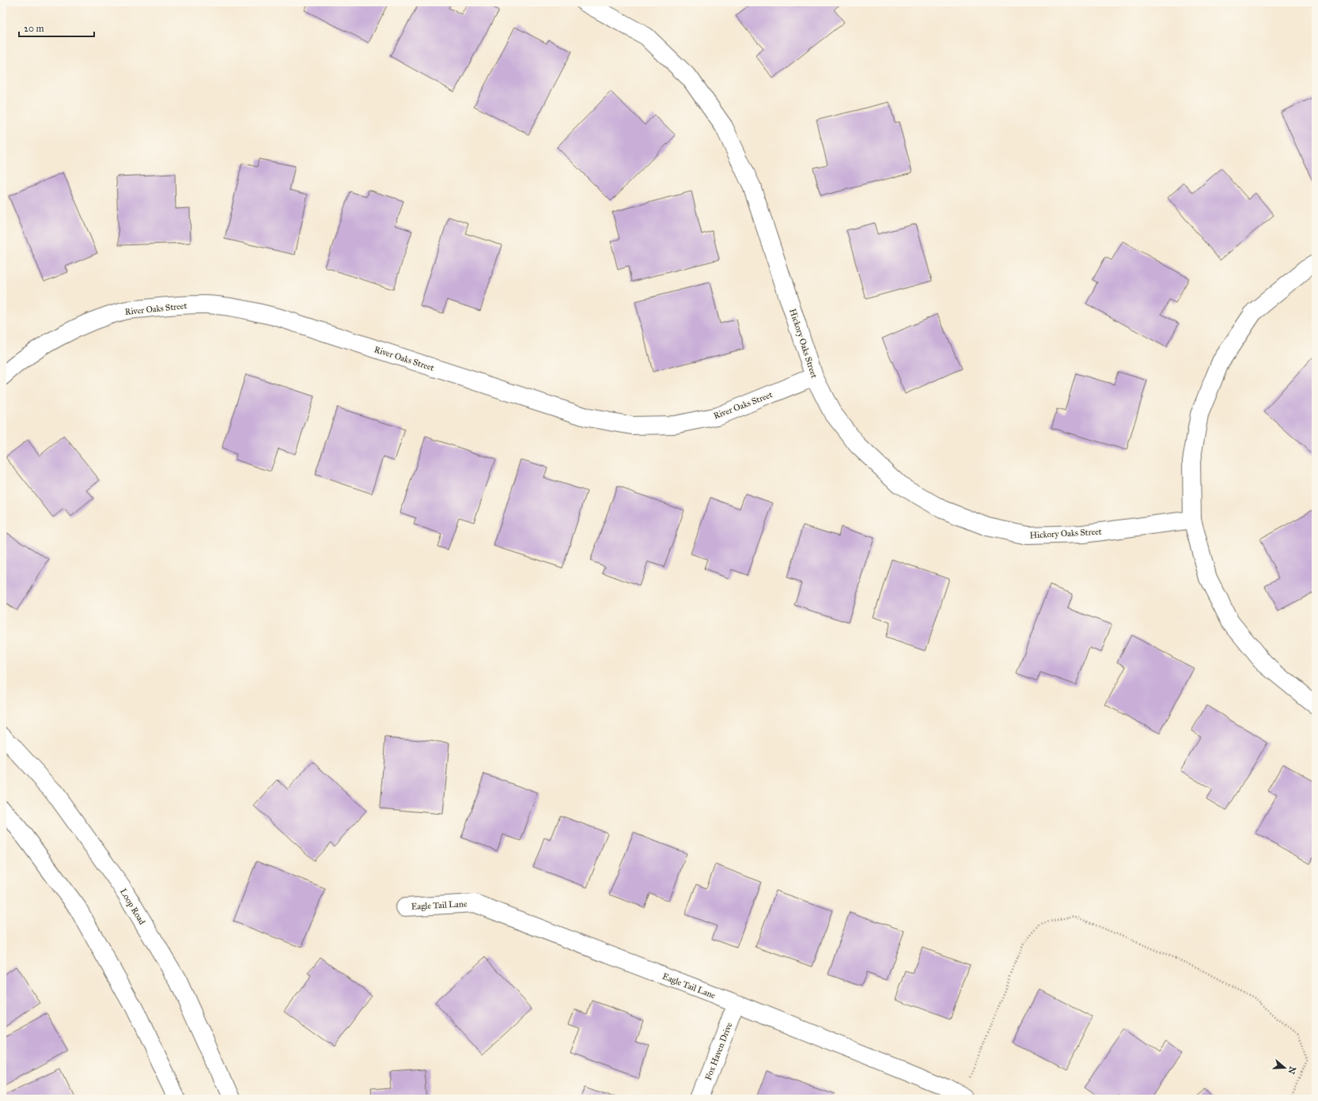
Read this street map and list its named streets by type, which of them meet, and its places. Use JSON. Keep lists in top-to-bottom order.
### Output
{
  "streets": {
    "street": [
      "River Oaks Street",
      "Hickory Oaks Street",
      "Eagle Tail Lane",
      "Loop Road",
      "Fox Haven Drive"
    ]
  },
  "crossings": [
    ["River Oaks Street", "Hickory Oaks Street"],
    ["Eagle Tail Lane", "Fox Haven Drive"]
  ],
  "scale_bar": "20 m",
  "north": "right"
}
